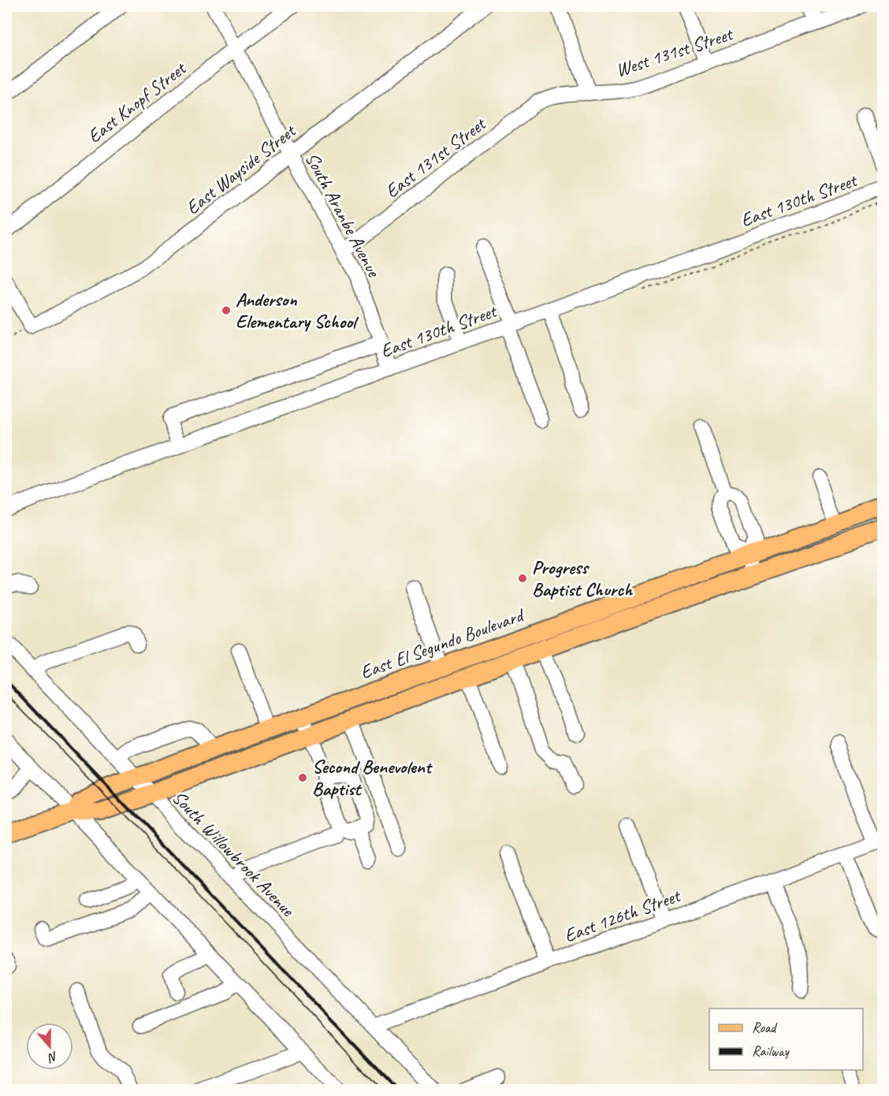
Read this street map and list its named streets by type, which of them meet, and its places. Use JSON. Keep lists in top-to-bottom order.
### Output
{
  "streets": {
    "main road": ["East El Segundo Boulevard"],
    "street": [
      "West 131st Street",
      "East Knopf Street",
      "East 131st Street",
      "East Wayside Street",
      "East 130th Street",
      "South Aranbe Avenue",
      "South Willowbrook Avenue",
      "East 126th Street"
    ]
  },
  "crossings": [
    ["West 131st Street", "East 131st Street"],
    ["East Knopf Street", "South Aranbe Avenue"],
    ["East 131st Street", "South Aranbe Avenue"],
    ["East Wayside Street", "South Aranbe Avenue"],
    ["East 130th Street", "South Aranbe Avenue"],
    ["East El Segundo Boulevard", "South Willowbrook Avenue"],
    ["South Willowbrook Avenue", "East 126th Street"]
  ],
  "places": ["Anderson Elementary School", "Progress Baptist Church", "Second Benevolent Baptist"],
  "legend": ["Road", "Railway"],
  "north": "bottom"
}
